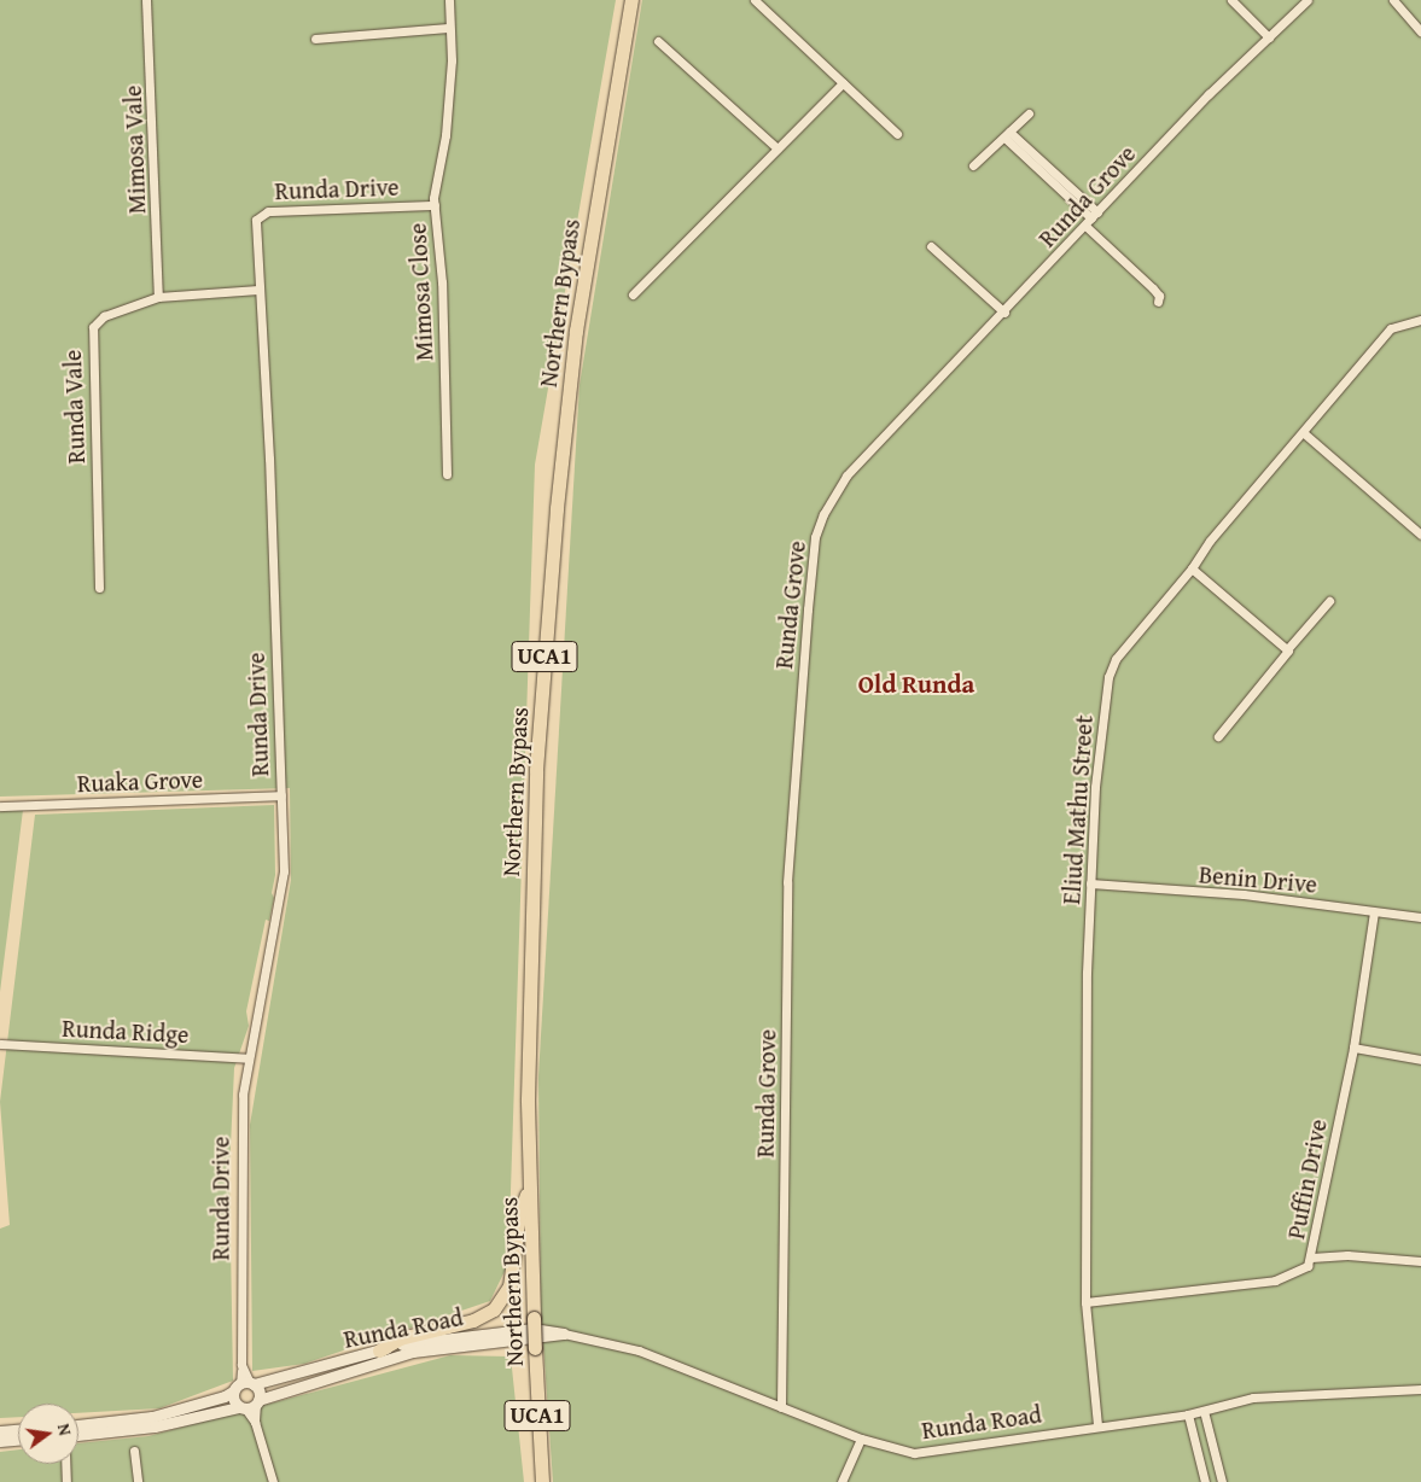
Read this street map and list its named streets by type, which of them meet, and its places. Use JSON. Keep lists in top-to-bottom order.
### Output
{
  "streets": {
    "main road": ["Northern Bypass", "UCA1"],
    "street": [
      "Mimosa Vale",
      "Runda Drive",
      "Runda Grove",
      "Mimosa Close",
      "Runda Vale",
      "Ruaka Grove",
      "Eliud Mathu Street",
      "Benin Drive",
      "Runda Ridge",
      "Puffin Drive",
      "Runda Road"
    ]
  },
  "crossings": [
    ["Mimosa Vale", "Runda Vale"],
    ["Runda Drive", "Mimosa Close"],
    ["Runda Drive", "Runda Vale"],
    ["Runda Drive", "Ruaka Grove"],
    ["Runda Drive", "Runda Ridge"],
    ["Runda Drive", "Runda Road"],
    ["Runda Grove", "Runda Road"],
    ["Eliud Mathu Street", "Benin Drive"],
    ["Eliud Mathu Street", "Puffin Drive"],
    ["Eliud Mathu Street", "Runda Road"],
    ["Benin Drive", "Puffin Drive"]
  ],
  "districts": ["Old Runda"],
  "north": "right"
}
